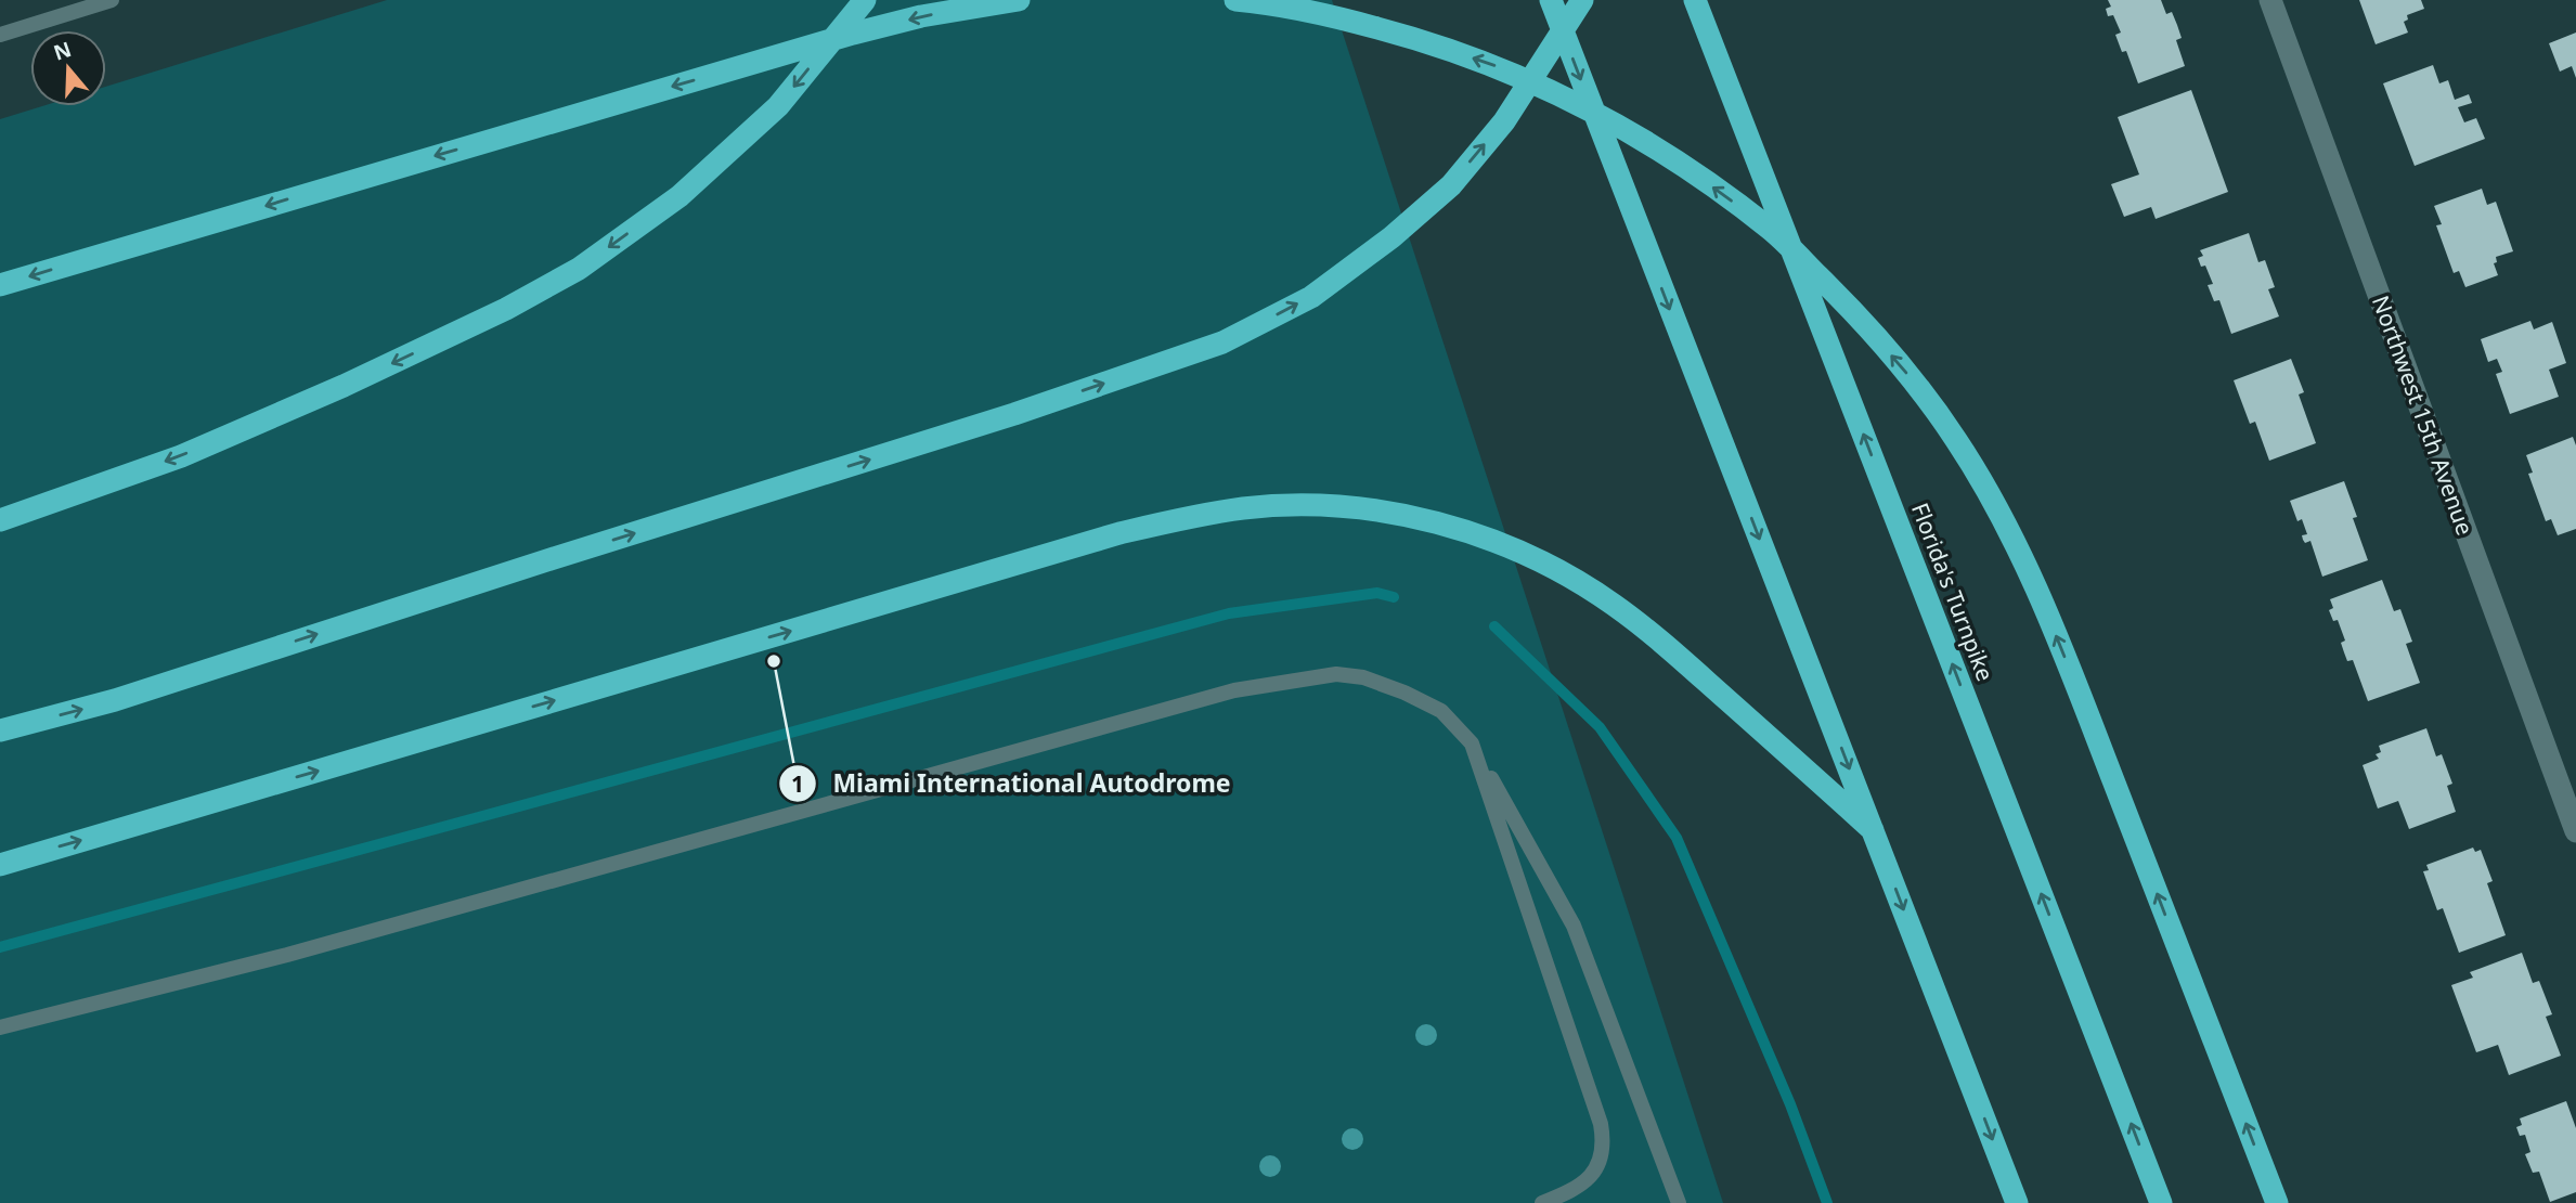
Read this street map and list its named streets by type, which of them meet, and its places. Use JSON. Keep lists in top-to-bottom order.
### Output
{
  "streets": {
    "highway": ["Florida's Turnpike"],
    "street": ["Northwest 15th Avenue"]
  },
  "places": ["Miami International Autodrome"],
  "north": "top"
}
